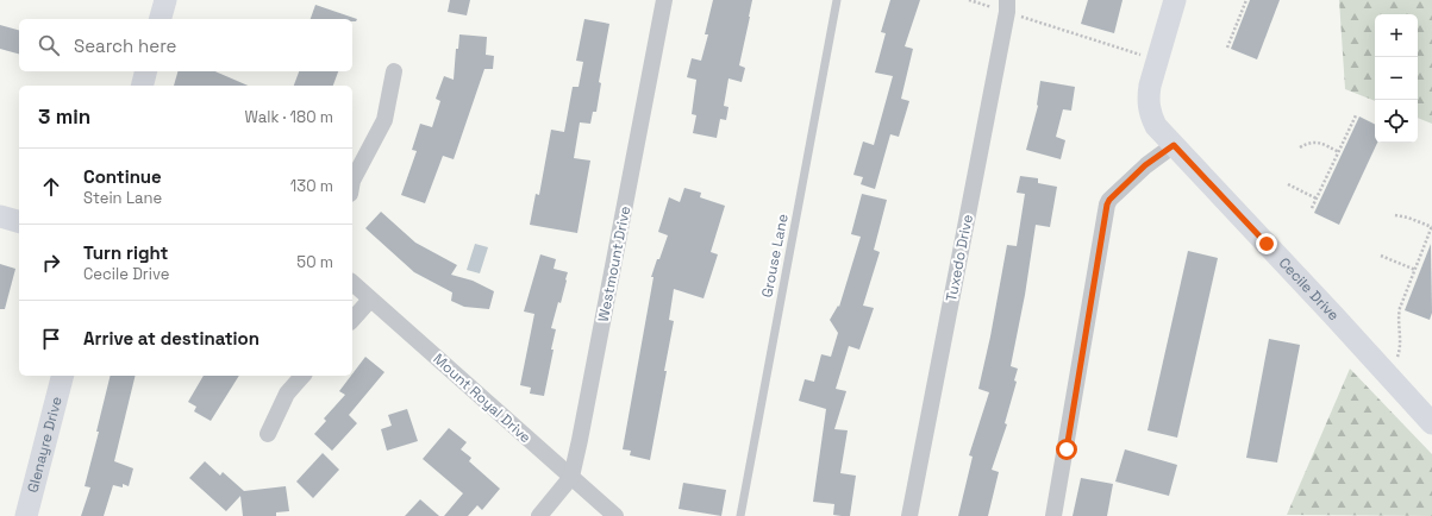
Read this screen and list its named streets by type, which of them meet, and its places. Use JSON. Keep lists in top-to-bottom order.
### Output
{
  "streets": {
    "street": [
      "Tuxedo Drive",
      "Westmount Drive",
      "Cecile Drive",
      "Mount Royal Drive",
      "Glenayre Drive"
    ],
    "lane": ["Grouse Lane"]
  },
  "crossings": [
    ["Westmount Drive", "Mount Royal Drive"]
  ],
  "page": {
    "map_buttons": ["+", "−"],
    "search": "Search here",
    "heading": ["3 min", "Walk · 180 m"],
    "list": [
      ["Continue", "Stein Lane", "130 m"],
      ["Turn right", "Cecile Drive", "50 m"],
      "Arrive at destination"
    ]
  }
}
